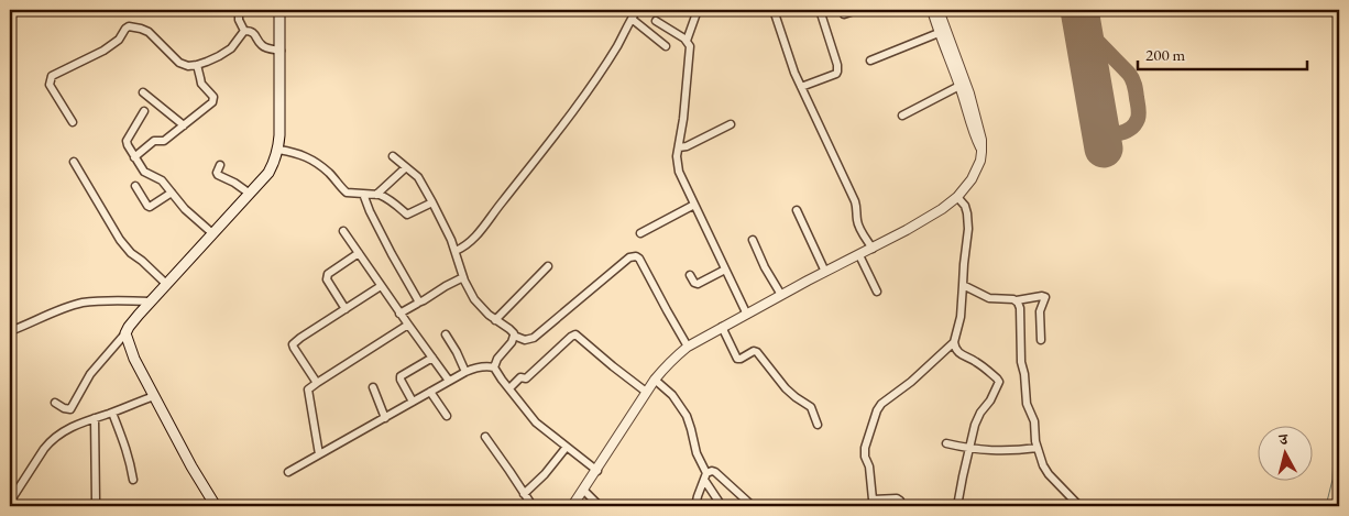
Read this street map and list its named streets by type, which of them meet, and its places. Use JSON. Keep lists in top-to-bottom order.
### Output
{
  "scale_bar": "200 m",
  "north": "top"
}
